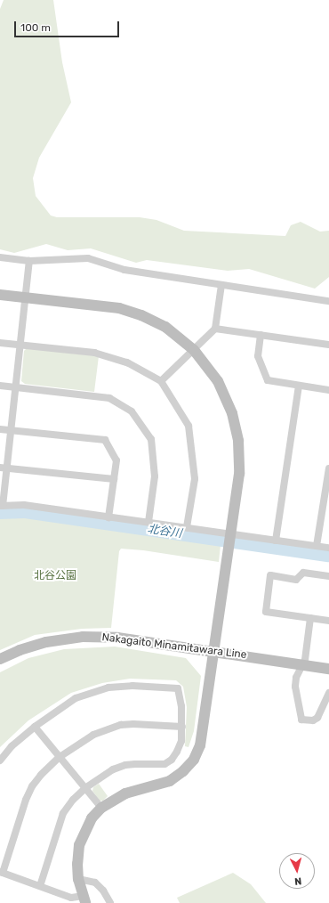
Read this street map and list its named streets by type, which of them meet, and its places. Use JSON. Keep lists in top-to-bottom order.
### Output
{
  "streets": {
    "street": ["Nakagaito Minamitawara Line"]
  },
  "water": ["北谷川"],
  "parks": ["北谷公園"],
  "scale_bar": "100 m",
  "north": "bottom"
}
